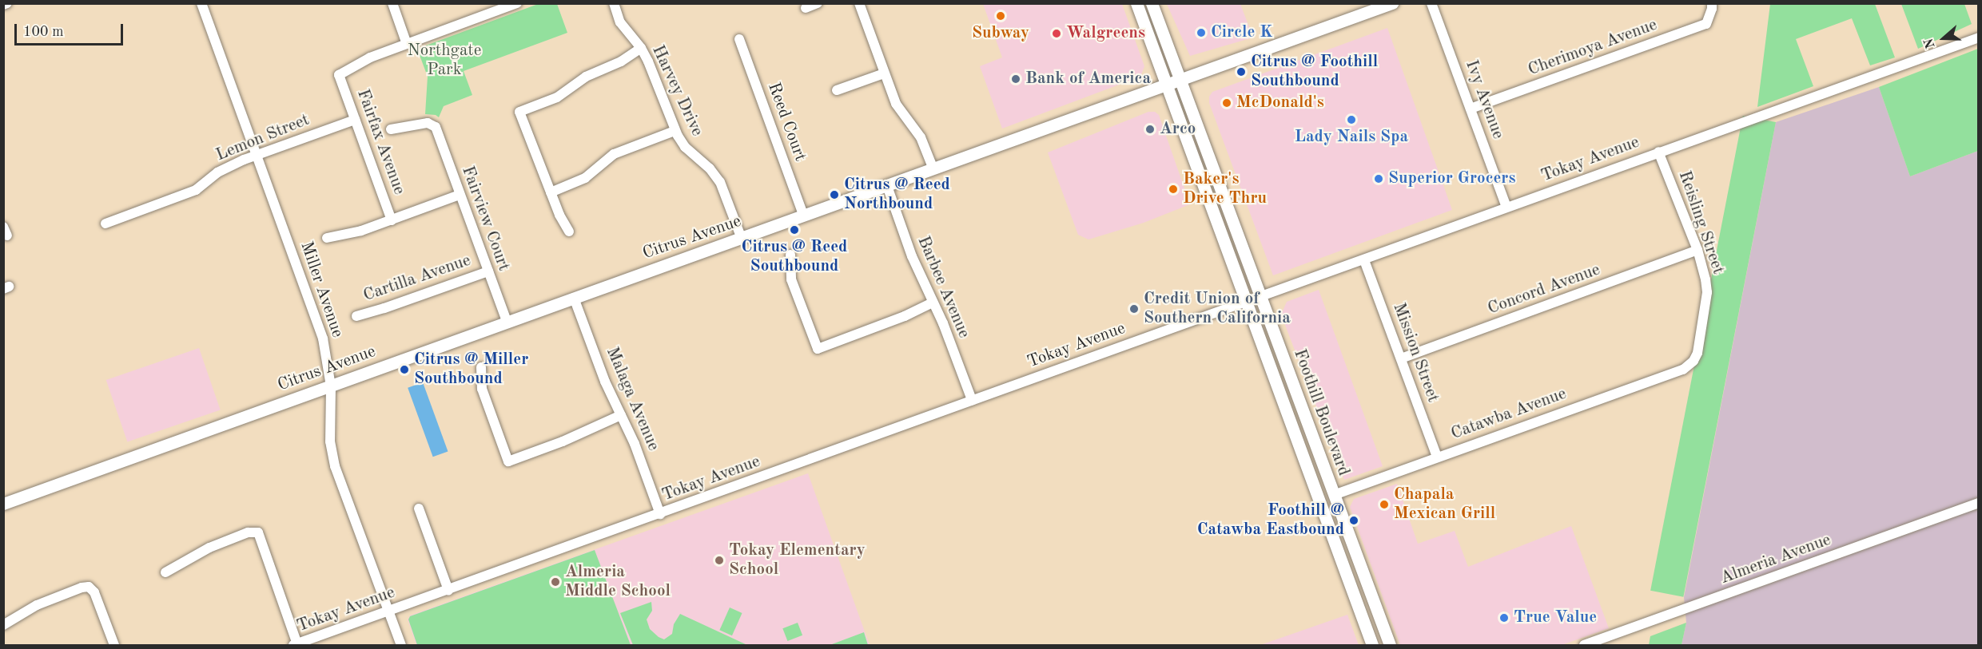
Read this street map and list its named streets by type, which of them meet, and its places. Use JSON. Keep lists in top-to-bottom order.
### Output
{
  "streets": {
    "main road": ["Citrus Avenue", "Foothill Boulevard"],
    "street": [
      "Cherimoya Avenue",
      "Harvey Drive",
      "Ivy Avenue",
      "Reed Court",
      "Lemon Street",
      "Fairfax Avenue",
      "Tokay Avenue",
      "Fairview Court",
      "Reisling Street",
      "Cartilla Avenue",
      "Barbee Avenue",
      "Miller Avenue",
      "Concord Avenue",
      "Mission Street",
      "Malaga Avenue",
      "Catawba Avenue",
      "Almeria Avenue"
    ]
  },
  "crossings": [
    ["Cherimoya Avenue", "Ivy Avenue"],
    ["Harvey Drive", "Citrus Avenue"],
    ["Ivy Avenue", "Tokay Avenue"],
    ["Reed Court", "Citrus Avenue"],
    ["Lemon Street", "Fairfax Avenue"],
    ["Lemon Street", "Miller Avenue"],
    ["Tokay Avenue", "Reisling Street"],
    ["Tokay Avenue", "Barbee Avenue"],
    ["Tokay Avenue", "Miller Avenue"],
    ["Tokay Avenue", "Mission Street"],
    ["Tokay Avenue", "Malaga Avenue"],
    ["Tokay Avenue", "Foothill Boulevard"],
    ["Fairview Court", "Citrus Avenue"],
    ["Fairview Court", "Cartilla Avenue"],
    ["Reisling Street", "Concord Avenue"],
    ["Reisling Street", "Catawba Avenue"],
    ["Citrus Avenue", "Barbee Avenue"],
    ["Citrus Avenue", "Miller Avenue"],
    ["Citrus Avenue", "Malaga Avenue"],
    ["Citrus Avenue", "Foothill Boulevard"],
    ["Concord Avenue", "Mission Street"],
    ["Mission Street", "Catawba Avenue"],
    ["Foothill Boulevard", "Catawba Avenue"]
  ],
  "parks": ["Northgate Park"],
  "places": [
    "Subway",
    "Circle K",
    "Walgreens",
    "Citrus @ Foothill Southbound",
    "Bank of America",
    "McDonald's",
    "Lady Nails Spa",
    "Arco",
    "Superior Grocers",
    "Baker's Drive Thru",
    "Citrus @ Reed Northbound",
    "Citrus @ Reed Southbound",
    "Credit Union of Southern California",
    "Citrus @ Miller Southbound",
    "Chapala Mexican Grill",
    "Foothill @ Catawba Eastbound",
    "Tokay Elementary School",
    "Almeria Middle School",
    "True Value"
  ],
  "scale_bar": "100 m",
  "north": "left"
}
